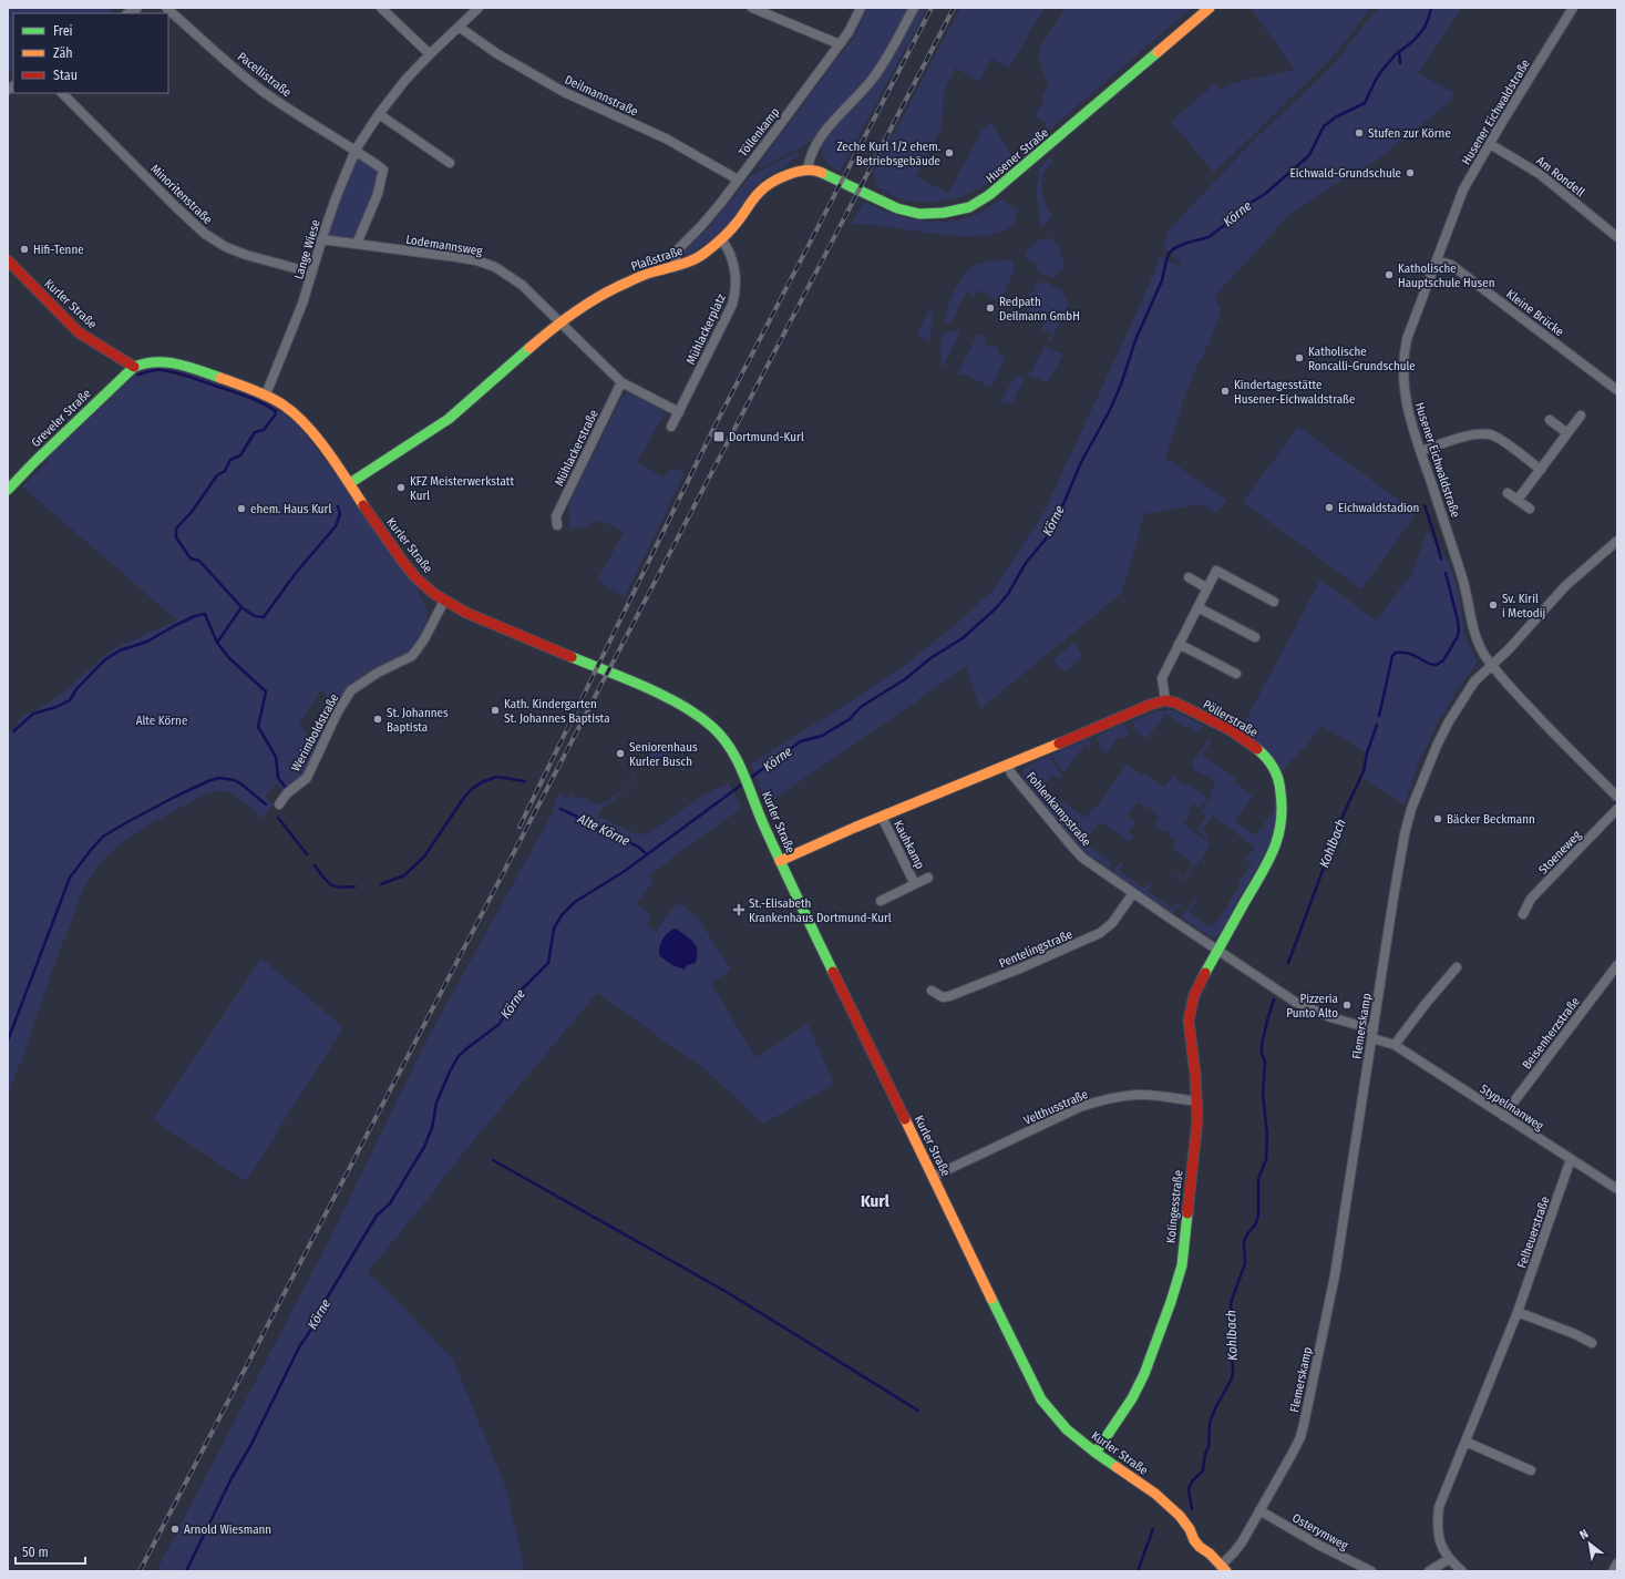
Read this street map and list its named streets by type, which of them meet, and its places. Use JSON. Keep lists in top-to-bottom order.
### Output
{
  "streets": {
    "street": [
      "Pacellistraße",
      "Deilmannstraße",
      "Husener Eichwaldstraße",
      "Töllenkamp",
      "Husener Straße",
      "Am Rondell",
      "Minoritenstraße",
      "Lodemannsweg",
      "Lange Wiese",
      "Plaßstraße",
      "Kurler Straße",
      "Kleine Brücke",
      "Mühlackerplatz",
      "Greveler Straße",
      "Mühlackerstraße",
      "Pöllerstraße",
      "Werimboldstraße",
      "Fohlenkampstraße",
      "Kauhkamp",
      "Stoeneweg",
      "Pentelingstraße",
      "Flemerskamp",
      "Beisenherzstraße",
      "Velthusstraße",
      "Stypelmanweg",
      "Kolingesstraße",
      "Felheuerstraße",
      "Osterymweg"
    ]
  },
  "crossings": [
    ["Pacellistraße", "Lange Wiese"],
    ["Deilmannstraße", "Töllenkamp"],
    ["Deilmannstraße", "Lange Wiese"],
    ["Husener Eichwaldstraße", "Am Rondell"],
    ["Husener Eichwaldstraße", "Kleine Brücke"],
    ["Husener Eichwaldstraße", "Flemerskamp"],
    ["Töllenkamp", "Plaßstraße"],
    ["Husener Straße", "Plaßstraße"],
    ["Minoritenstraße", "Lange Wiese"],
    ["Lodemannsweg", "Lange Wiese"],
    ["Lodemannsweg", "Plaßstraße"],
    ["Lange Wiese", "Kurler Straße"],
    ["Plaßstraße", "Kurler Straße"],
    ["Plaßstraße", "Mühlackerplatz"],
    ["Kurler Straße", "Greveler Straße"],
    ["Kurler Straße", "Werimboldstraße"],
    ["Kurler Straße", "Flemerskamp"],
    ["Kurler Straße", "Velthusstraße"],
    ["Kurler Straße", "Kolingesstraße"],
    ["Pöllerstraße", "Fohlenkampstraße"],
    ["Pöllerstraße", "Kolingesstraße"],
    ["Fohlenkampstraße", "Pentelingstraße"],
    ["Fohlenkampstraße", "Flemerskamp"],
    ["Fohlenkampstraße", "Stypelmanweg"],
    ["Fohlenkampstraße", "Kolingesstraße"],
    ["Flemerskamp", "Stypelmanweg"],
    ["Flemerskamp", "Osterymweg"],
    ["Beisenherzstraße", "Stypelmanweg"],
    ["Velthusstraße", "Kolingesstraße"],
    ["Stypelmanweg", "Felheuerstraße"]
  ],
  "districts": ["Kurl"],
  "water": ["Körne", "Alte Körne", "Kohlbach"],
  "parks": ["Alte Körne"],
  "places": {
    "other": [
      "Stufen zur Körne",
      "Zeche Kurl 1/2 ehem. Betriebsgebäude",
      "Eichwald-Grundschule",
      "Hifi-Tenne",
      "Katholische Hauptschule Husen",
      "Redpath Deilmann GmbH",
      "Katholische Roncalli-Grundschule",
      "Kindertagesstätte Husener-Eichwaldstraße",
      "KFZ Meisterwerkstatt Kurl",
      "Eichwaldstadion",
      "ehem. Haus Kurl",
      "Sv. Kiril i Metodij",
      "Kath. Kindergarten St. Johannes Baptista",
      "St. Johannes Baptista",
      "Seniorenhaus Kurler Busch",
      "Bäcker Beckmann",
      "Pizzeria Punto Alto",
      "Arnold Wiesmann"
    ],
    "transit": ["Dortmund-Kurl"],
    "health": ["St.-Elisabeth Krankenhaus Dortmund-Kurl"]
  },
  "legend": ["Frei", "Zäh", "Stau"],
  "scale_bar": "50 m",
  "north": "top left"
}
